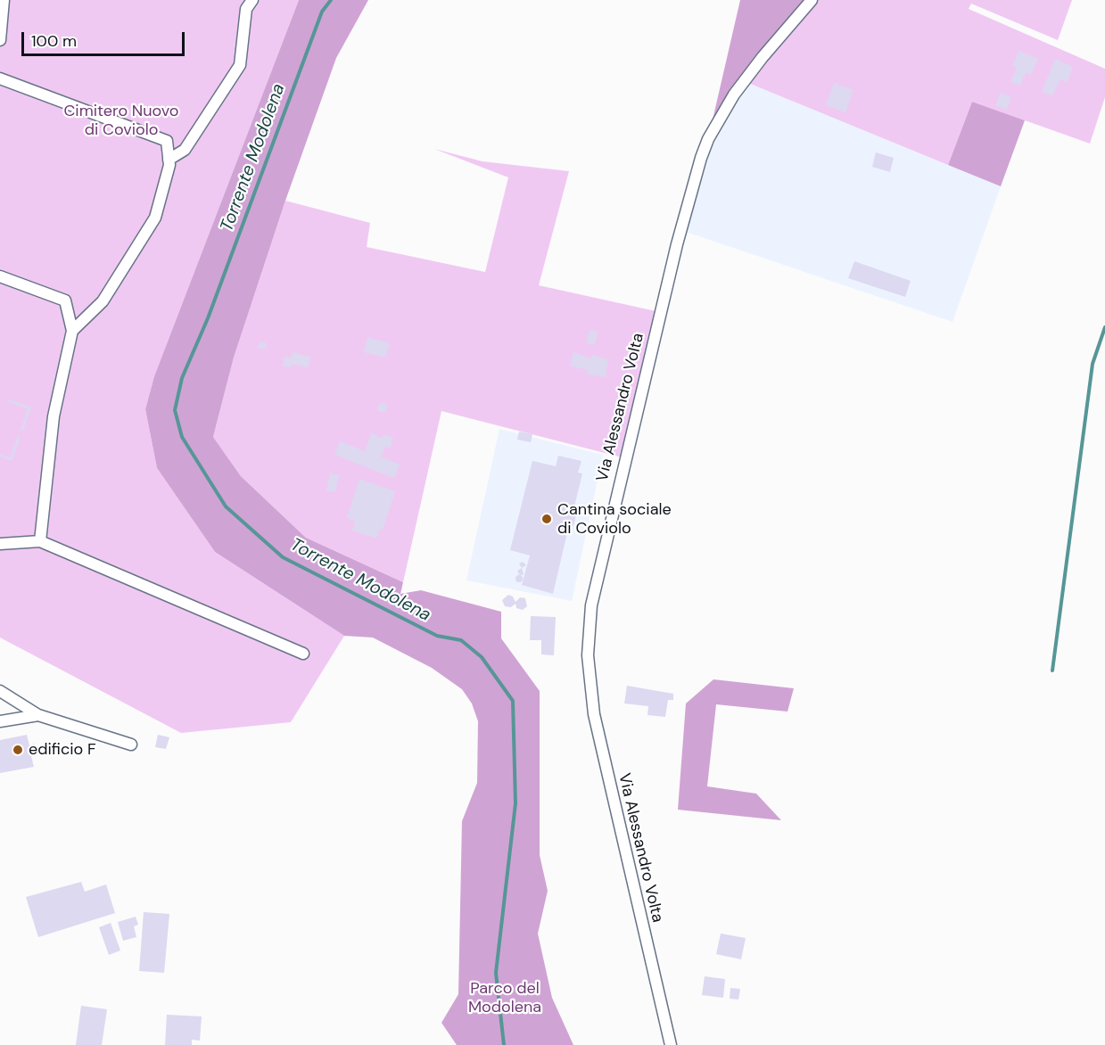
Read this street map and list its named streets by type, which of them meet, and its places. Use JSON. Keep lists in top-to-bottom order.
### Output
{
  "streets": {
    "street": ["Via Alessandro Volta"]
  },
  "water": ["Torrente Modolena"],
  "parks": ["Cimitero Nuovo di Coviolo", "Parco del Modolena"],
  "places": ["Cantina sociale di Coviolo", "edificio F"],
  "scale_bar": "100 m"
}
